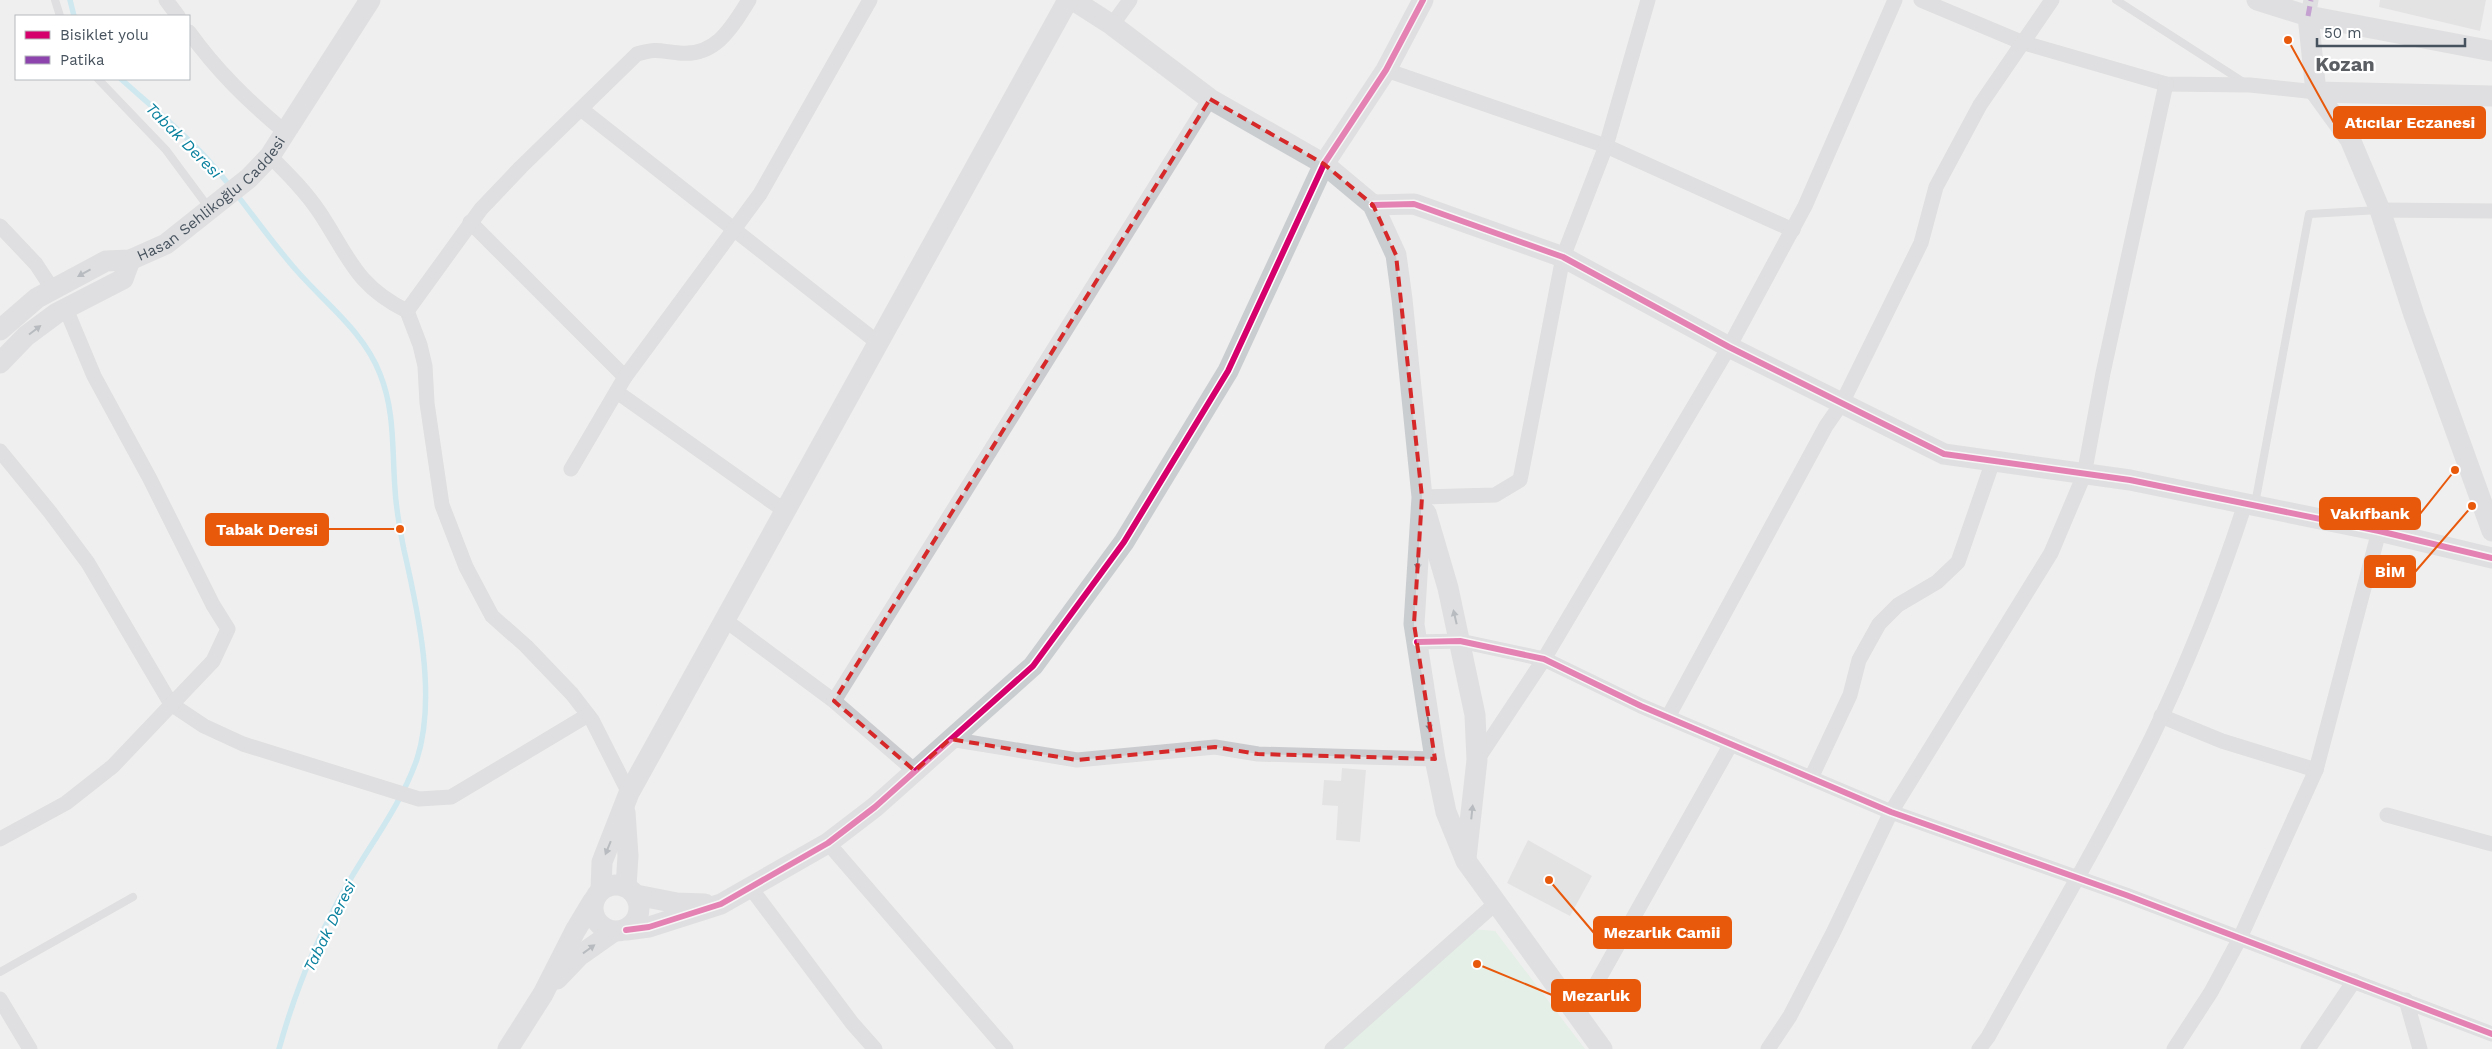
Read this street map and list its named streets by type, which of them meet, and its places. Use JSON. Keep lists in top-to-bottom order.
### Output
{
  "streets": {
    "street": ["Hasan Sehlikoğlu Caddesi"]
  },
  "districts": ["Kozan"],
  "water": ["Tabak Deresi"],
  "places": [
    "Atıcılar Eczanesi",
    "Vakıfbank",
    "BİM",
    "Tabak Deresi",
    "Mezarlık Camii",
    "Mezarlık"
  ],
  "legend": ["Bisiklet yolu", "Patika"],
  "scale_bar": "50 m"
}
